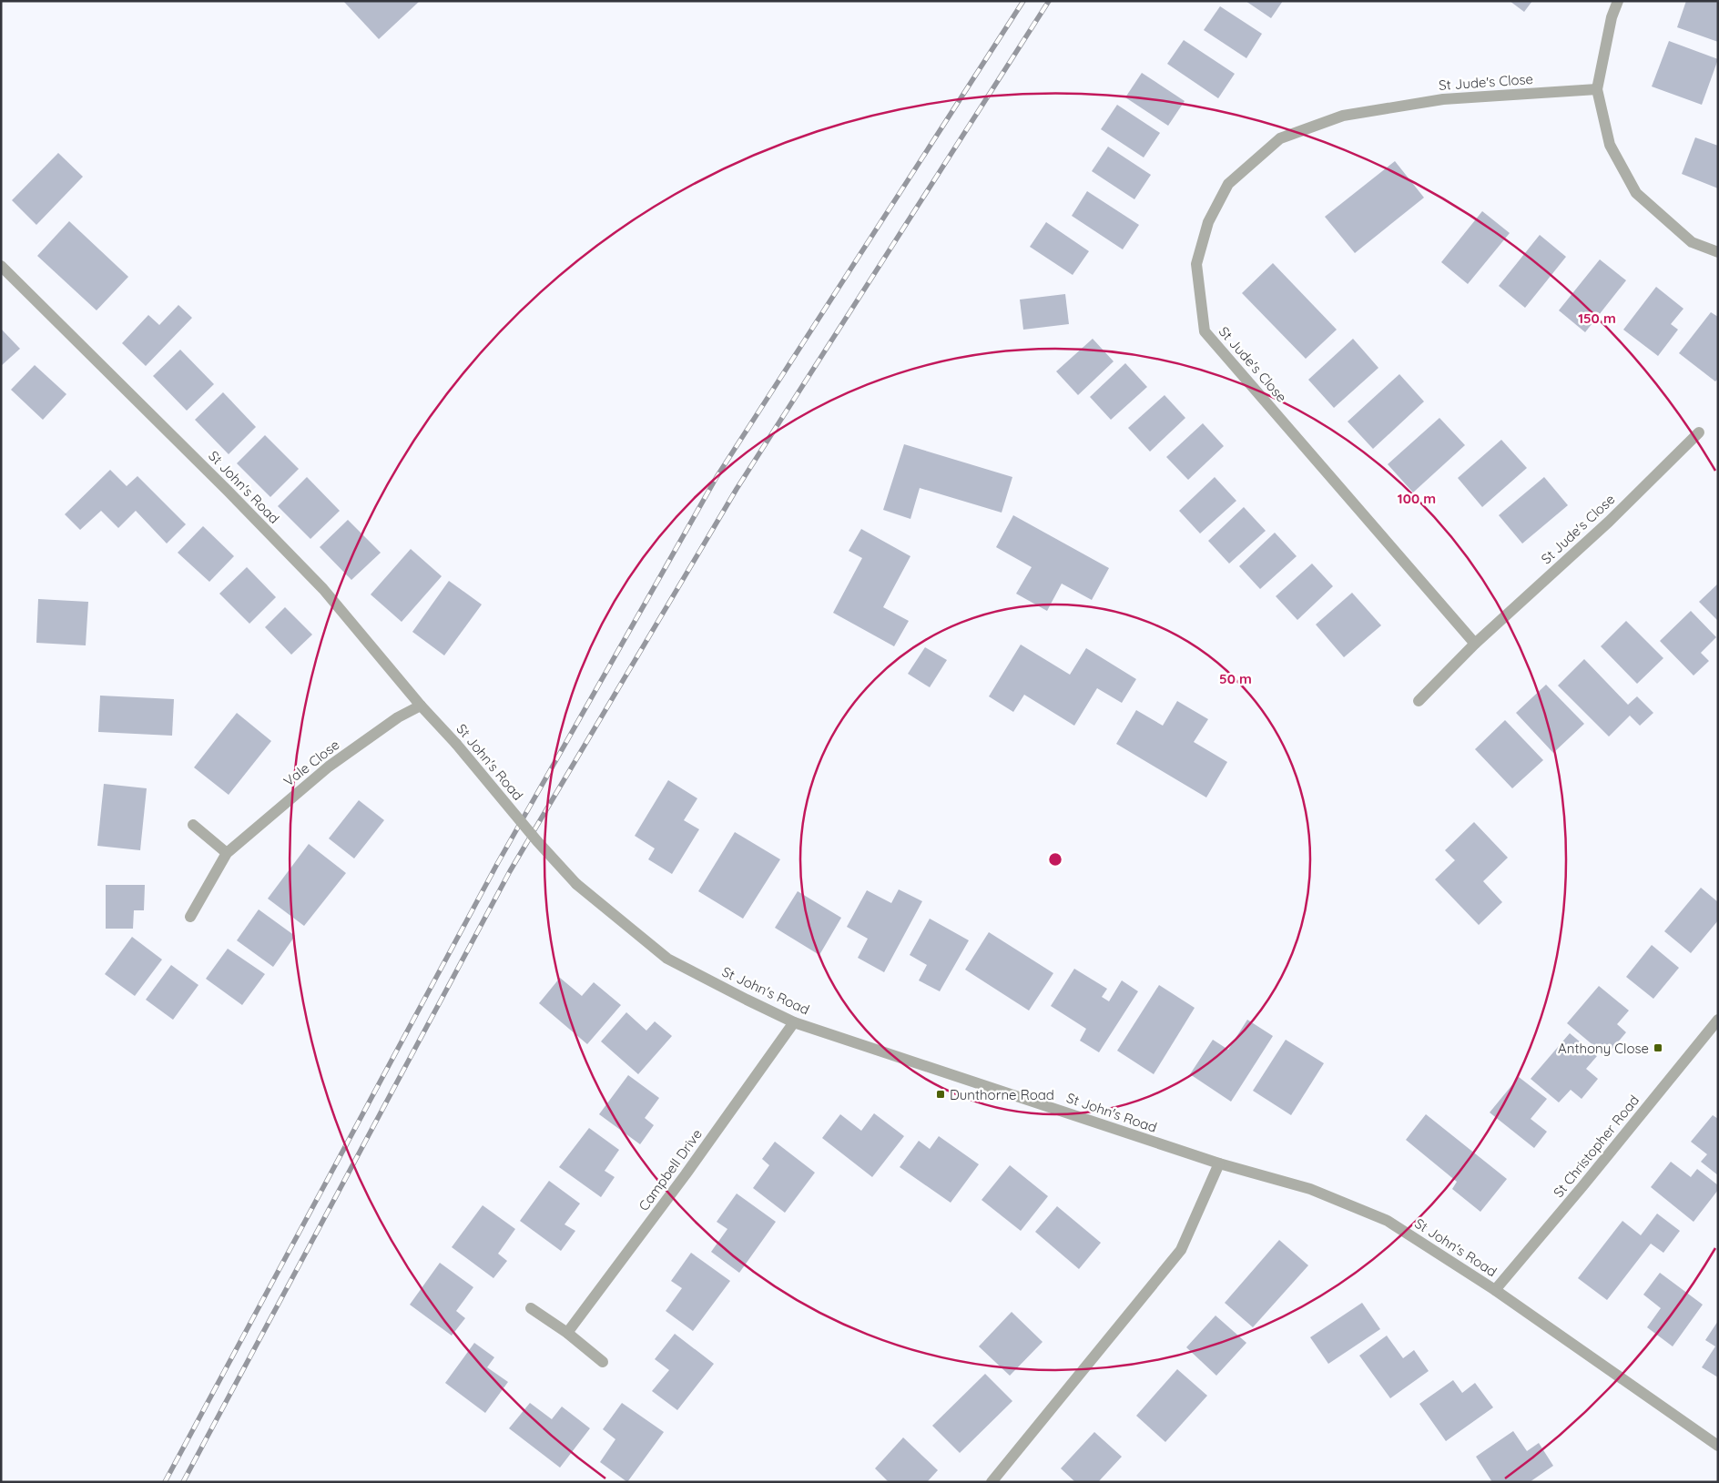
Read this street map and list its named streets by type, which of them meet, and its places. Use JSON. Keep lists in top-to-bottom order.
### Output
{
  "streets": {
    "street": [
      "St Jude's Close",
      "St John's Road",
      "Vale Close",
      "St Christopher Road",
      "Campbell Drive"
    ]
  },
  "crossings": [
    ["St John's Road", "Vale Close"],
    ["St John's Road", "St Christopher Road"],
    ["St John's Road", "Campbell Drive"]
  ],
  "places": {
    "transit": ["Anthony Close", "Dunthorne Road"]
  },
  "rings": ["150 m", "100 m", "50 m"]
}
